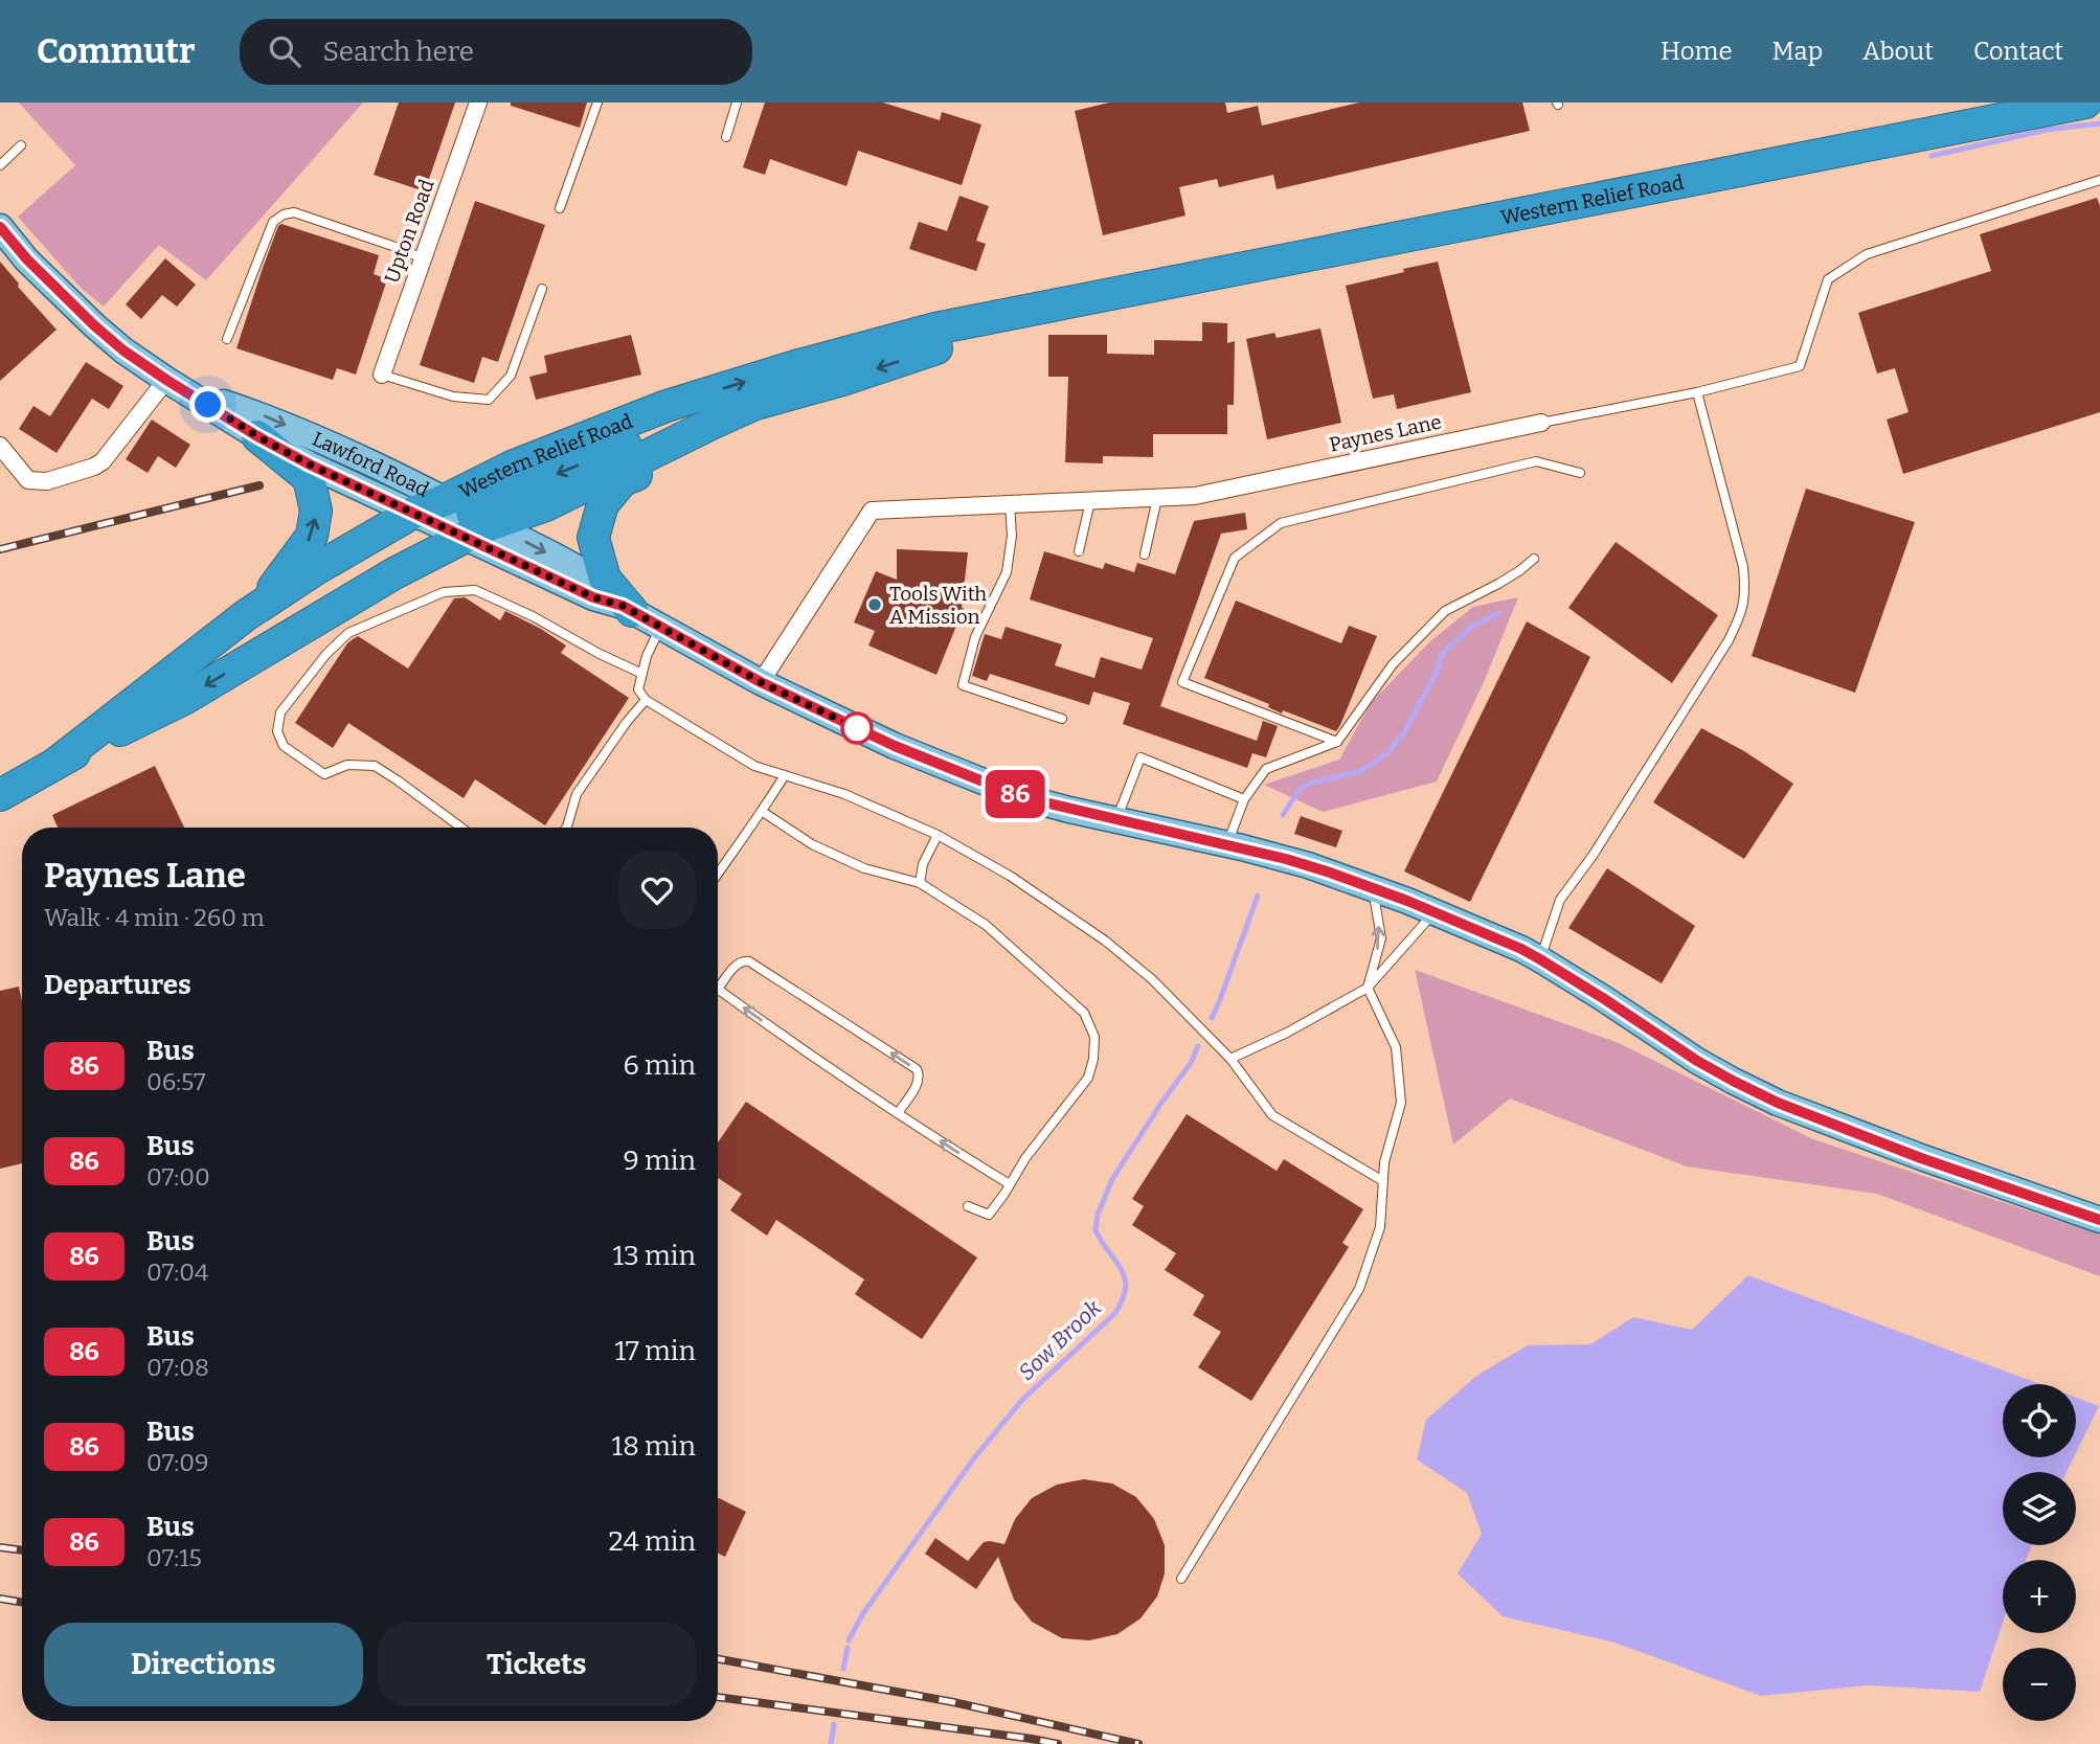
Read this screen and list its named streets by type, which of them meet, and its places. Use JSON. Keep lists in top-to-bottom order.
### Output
{
  "streets": {
    "highway": ["Western Relief Road"],
    "main road": ["Lawford Road"],
    "street": ["Upton Road", "Paynes Lane"]
  },
  "crossings": [
    ["Western Relief Road", "Lawford Road"],
    ["Paynes Lane", "Lawford Road"]
  ],
  "water": ["Sow Brook"],
  "places": ["Tools With A Mission"],
  "lines": ["bus line 86"],
  "page": {
    "header": "Commutr",
    "search": "Search here",
    "nav": [
      "Home",
      "Map",
      "About",
      "Contact"
    ],
    "on_map": "86",
    "heading": [
      ["Paynes Lane", "Walk · 4 min · 260 m"],
      "Departures"
    ],
    "list": [
      {
        "mark": "86",
        "name": "Bus",
        "note": "06:57",
        "value": "6 min"
      },
      {
        "mark": "86",
        "name": "Bus",
        "note": "07:00",
        "value": "9 min"
      },
      {
        "mark": "86",
        "name": "Bus",
        "note": "07:04",
        "value": "13 min"
      },
      {
        "mark": "86",
        "name": "Bus",
        "note": "07:08",
        "value": "17 min"
      },
      {
        "mark": "86",
        "name": "Bus",
        "note": "07:09",
        "value": "18 min"
      },
      {
        "mark": "86",
        "name": "Bus",
        "note": "07:15",
        "value": "24 min"
      }
    ],
    "map_buttons": ["+", "−"],
    "buttons": ["Directions", "Tickets"]
  }
}
